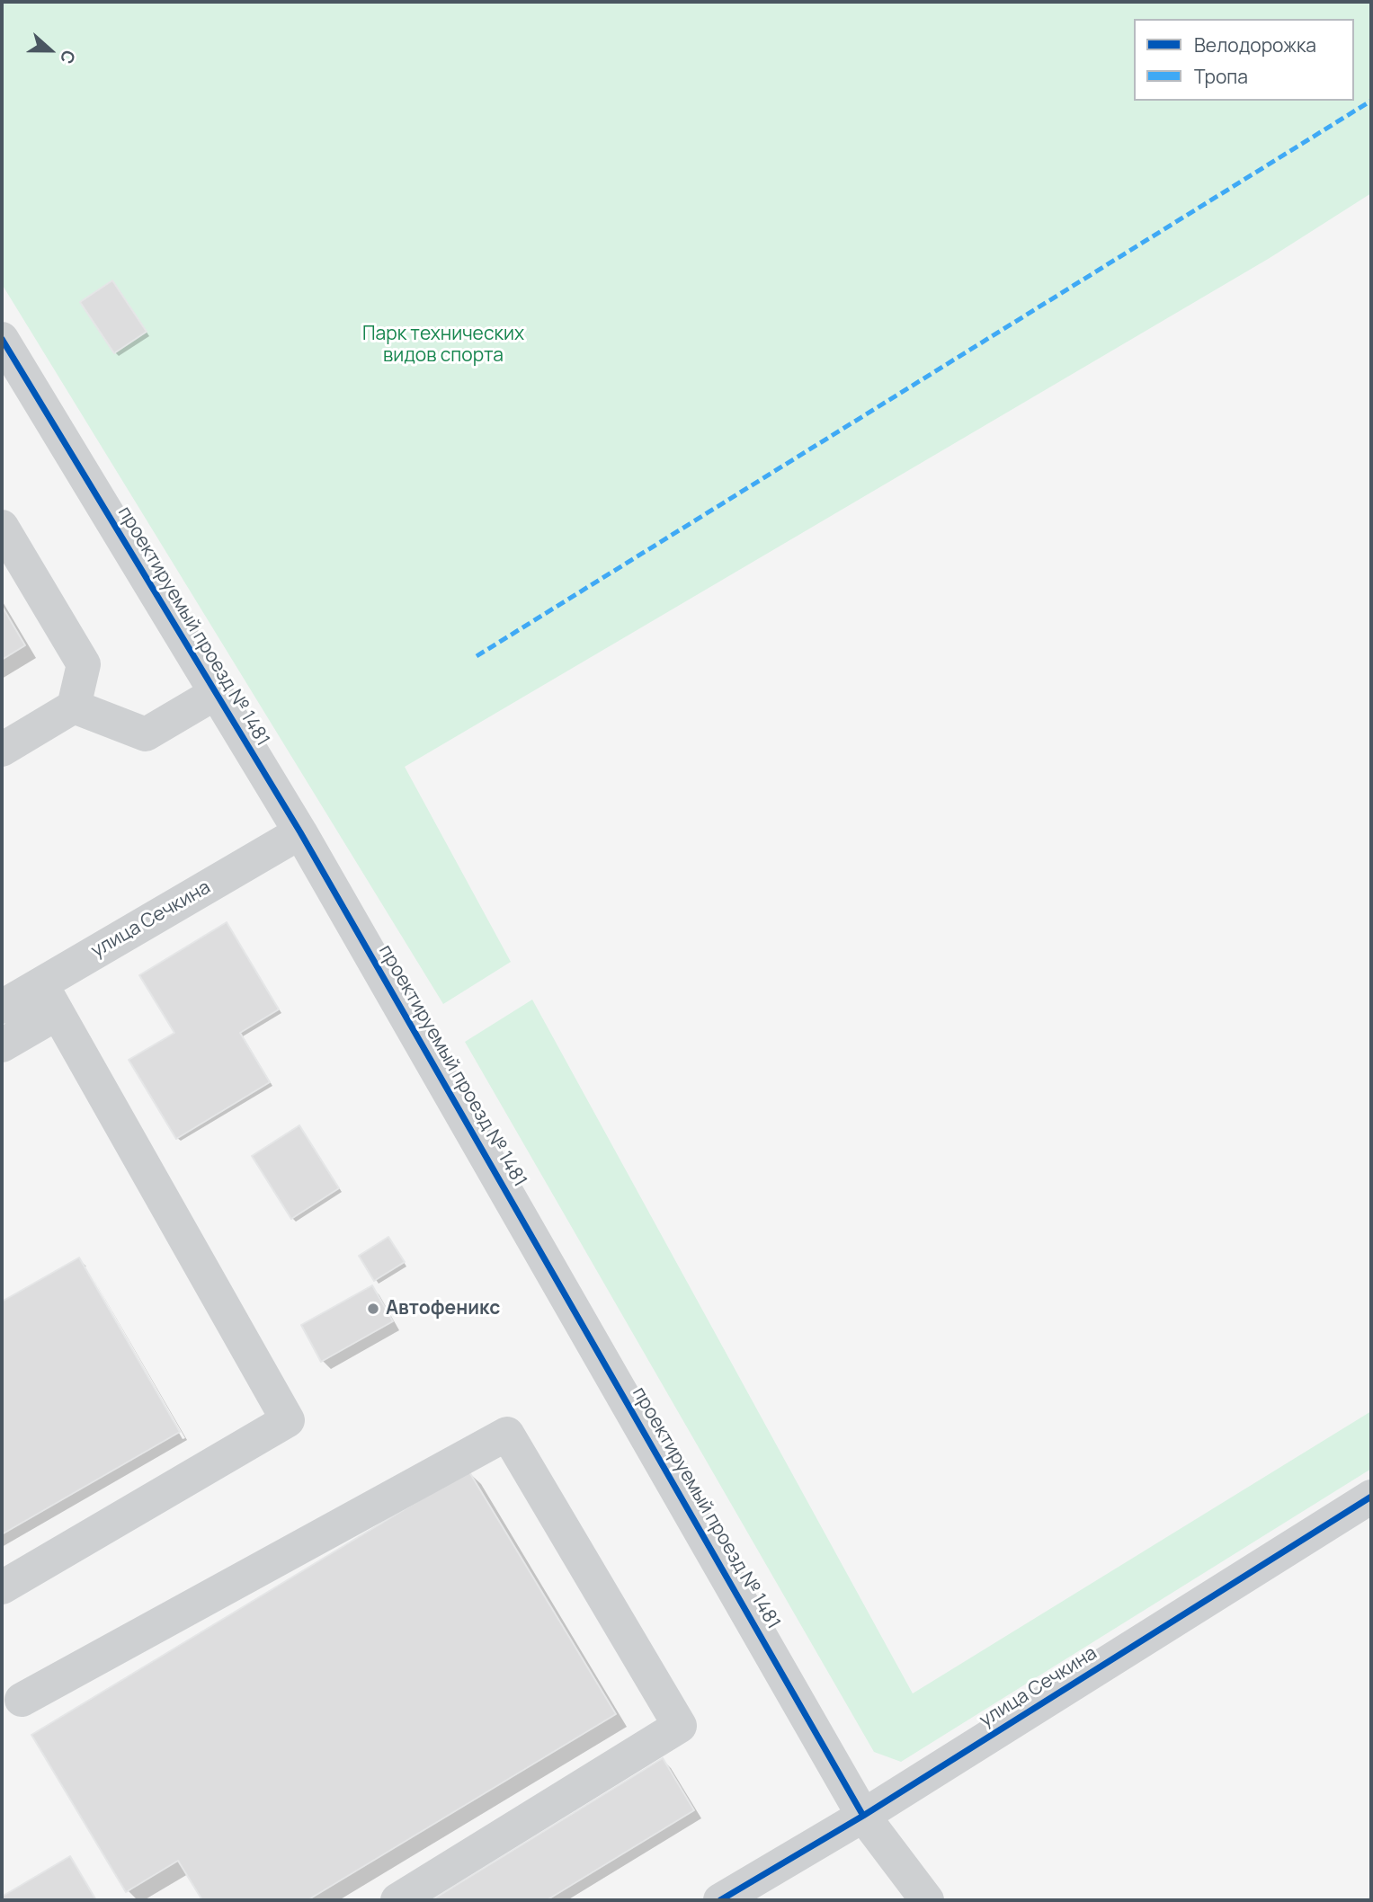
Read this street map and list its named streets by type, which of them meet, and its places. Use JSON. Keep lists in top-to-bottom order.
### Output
{
  "streets": {
    "street": ["проектируемый проезд № 1481", "улица Сечкина"]
  },
  "crossings": [
    ["проектируемый проезд № 1481", "улица Сечкина"]
  ],
  "parks": ["Парк технических видов спорта"],
  "places": ["Автофеникс"],
  "legend": ["Велодорожка", "Тропа"],
  "north": "right"
}
